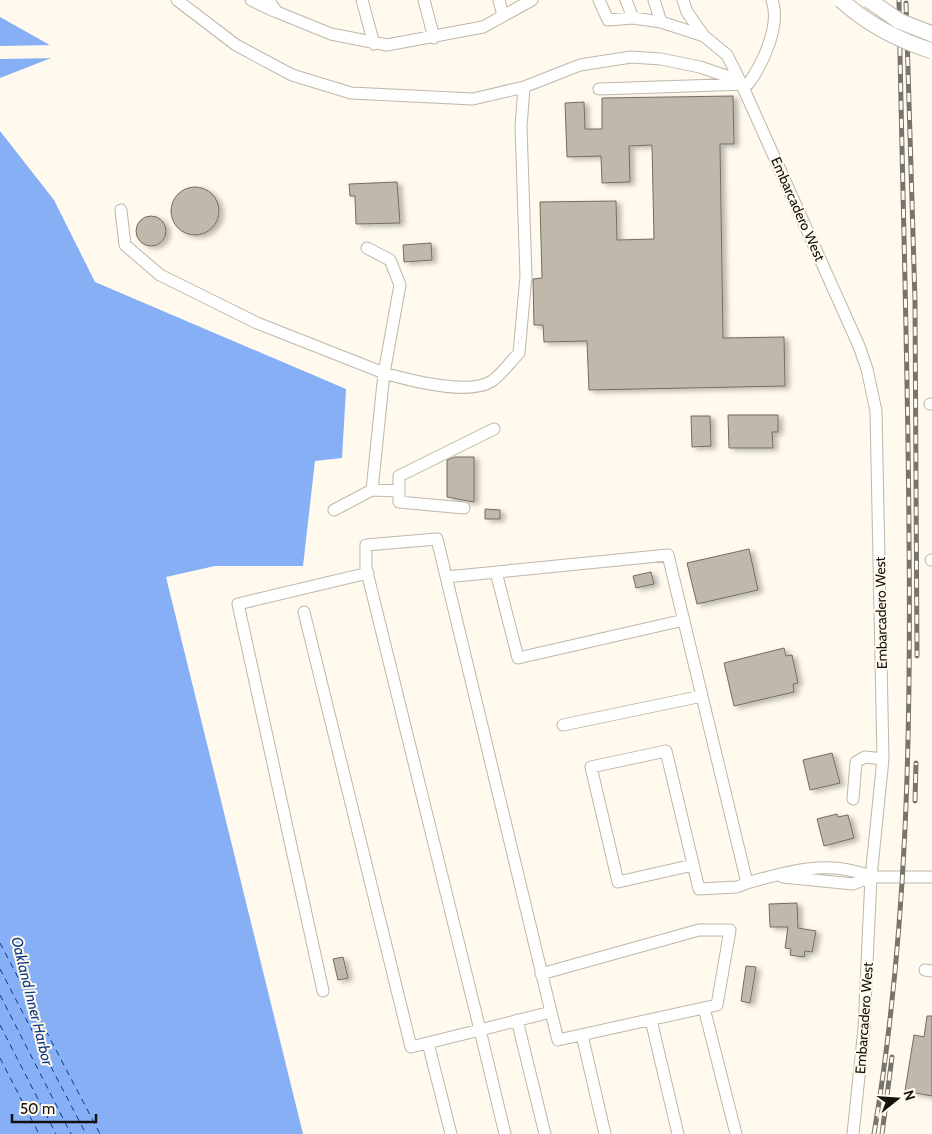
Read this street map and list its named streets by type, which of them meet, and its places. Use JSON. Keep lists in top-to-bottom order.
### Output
{
  "streets": {
    "street": ["Embarcadero West"]
  },
  "water": ["Oakland Inner Harbor"],
  "scale_bar": "50 m",
  "north": "right"
}
